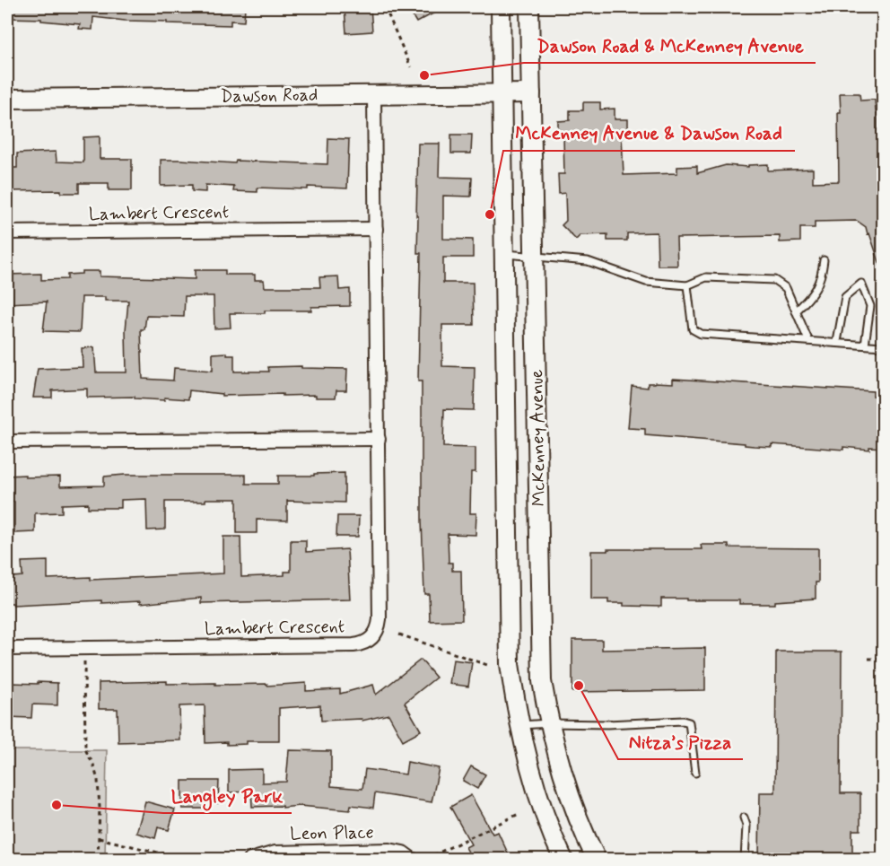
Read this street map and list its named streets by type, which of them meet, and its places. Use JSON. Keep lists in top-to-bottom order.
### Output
{
  "streets": {
    "main road": ["Dawson Road", "McKenney Avenue"],
    "street": ["Lambert Crescent", "Leon Place"]
  },
  "crossings": [
    ["Dawson Road", "Lambert Crescent"],
    ["Dawson Road", "McKenney Avenue"]
  ],
  "places": [
    "Dawson Road & McKenney Avenue",
    "McKenney Avenue & Dawson Road",
    "Nitza’s Pizza",
    "Langley Park"
  ]
}
